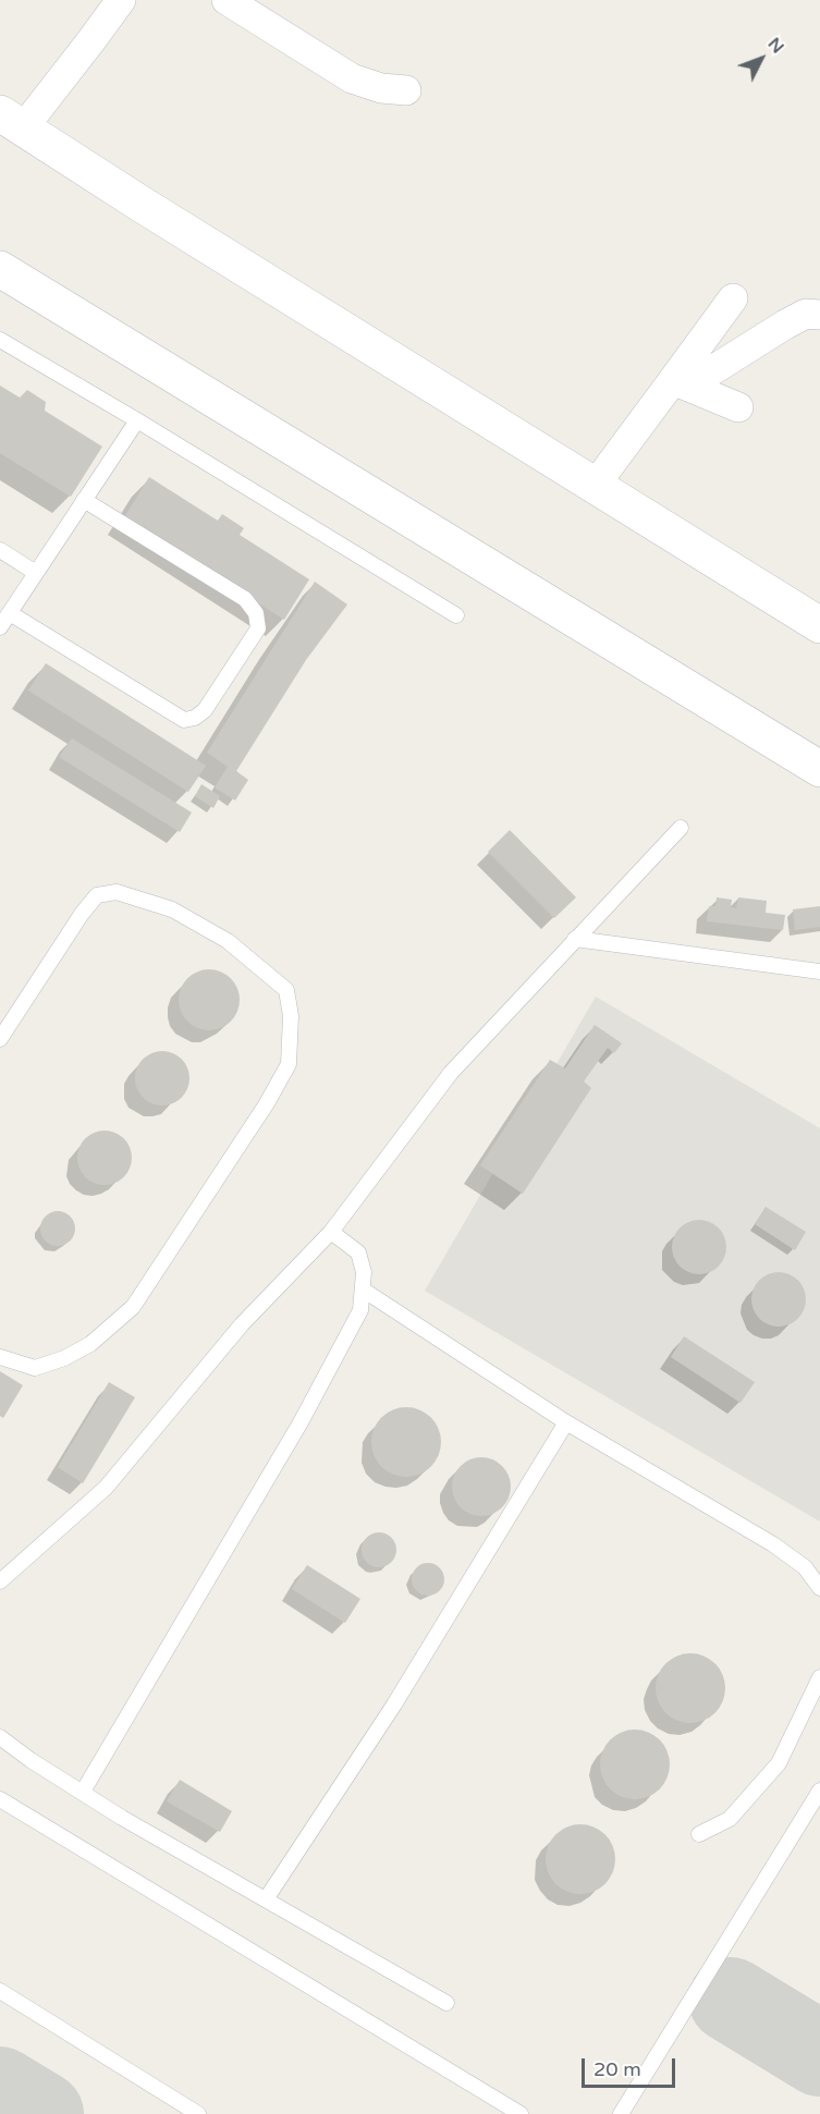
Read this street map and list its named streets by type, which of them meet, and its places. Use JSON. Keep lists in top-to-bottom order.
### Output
{
  "scale_bar": "20 m",
  "north": "top right"
}
